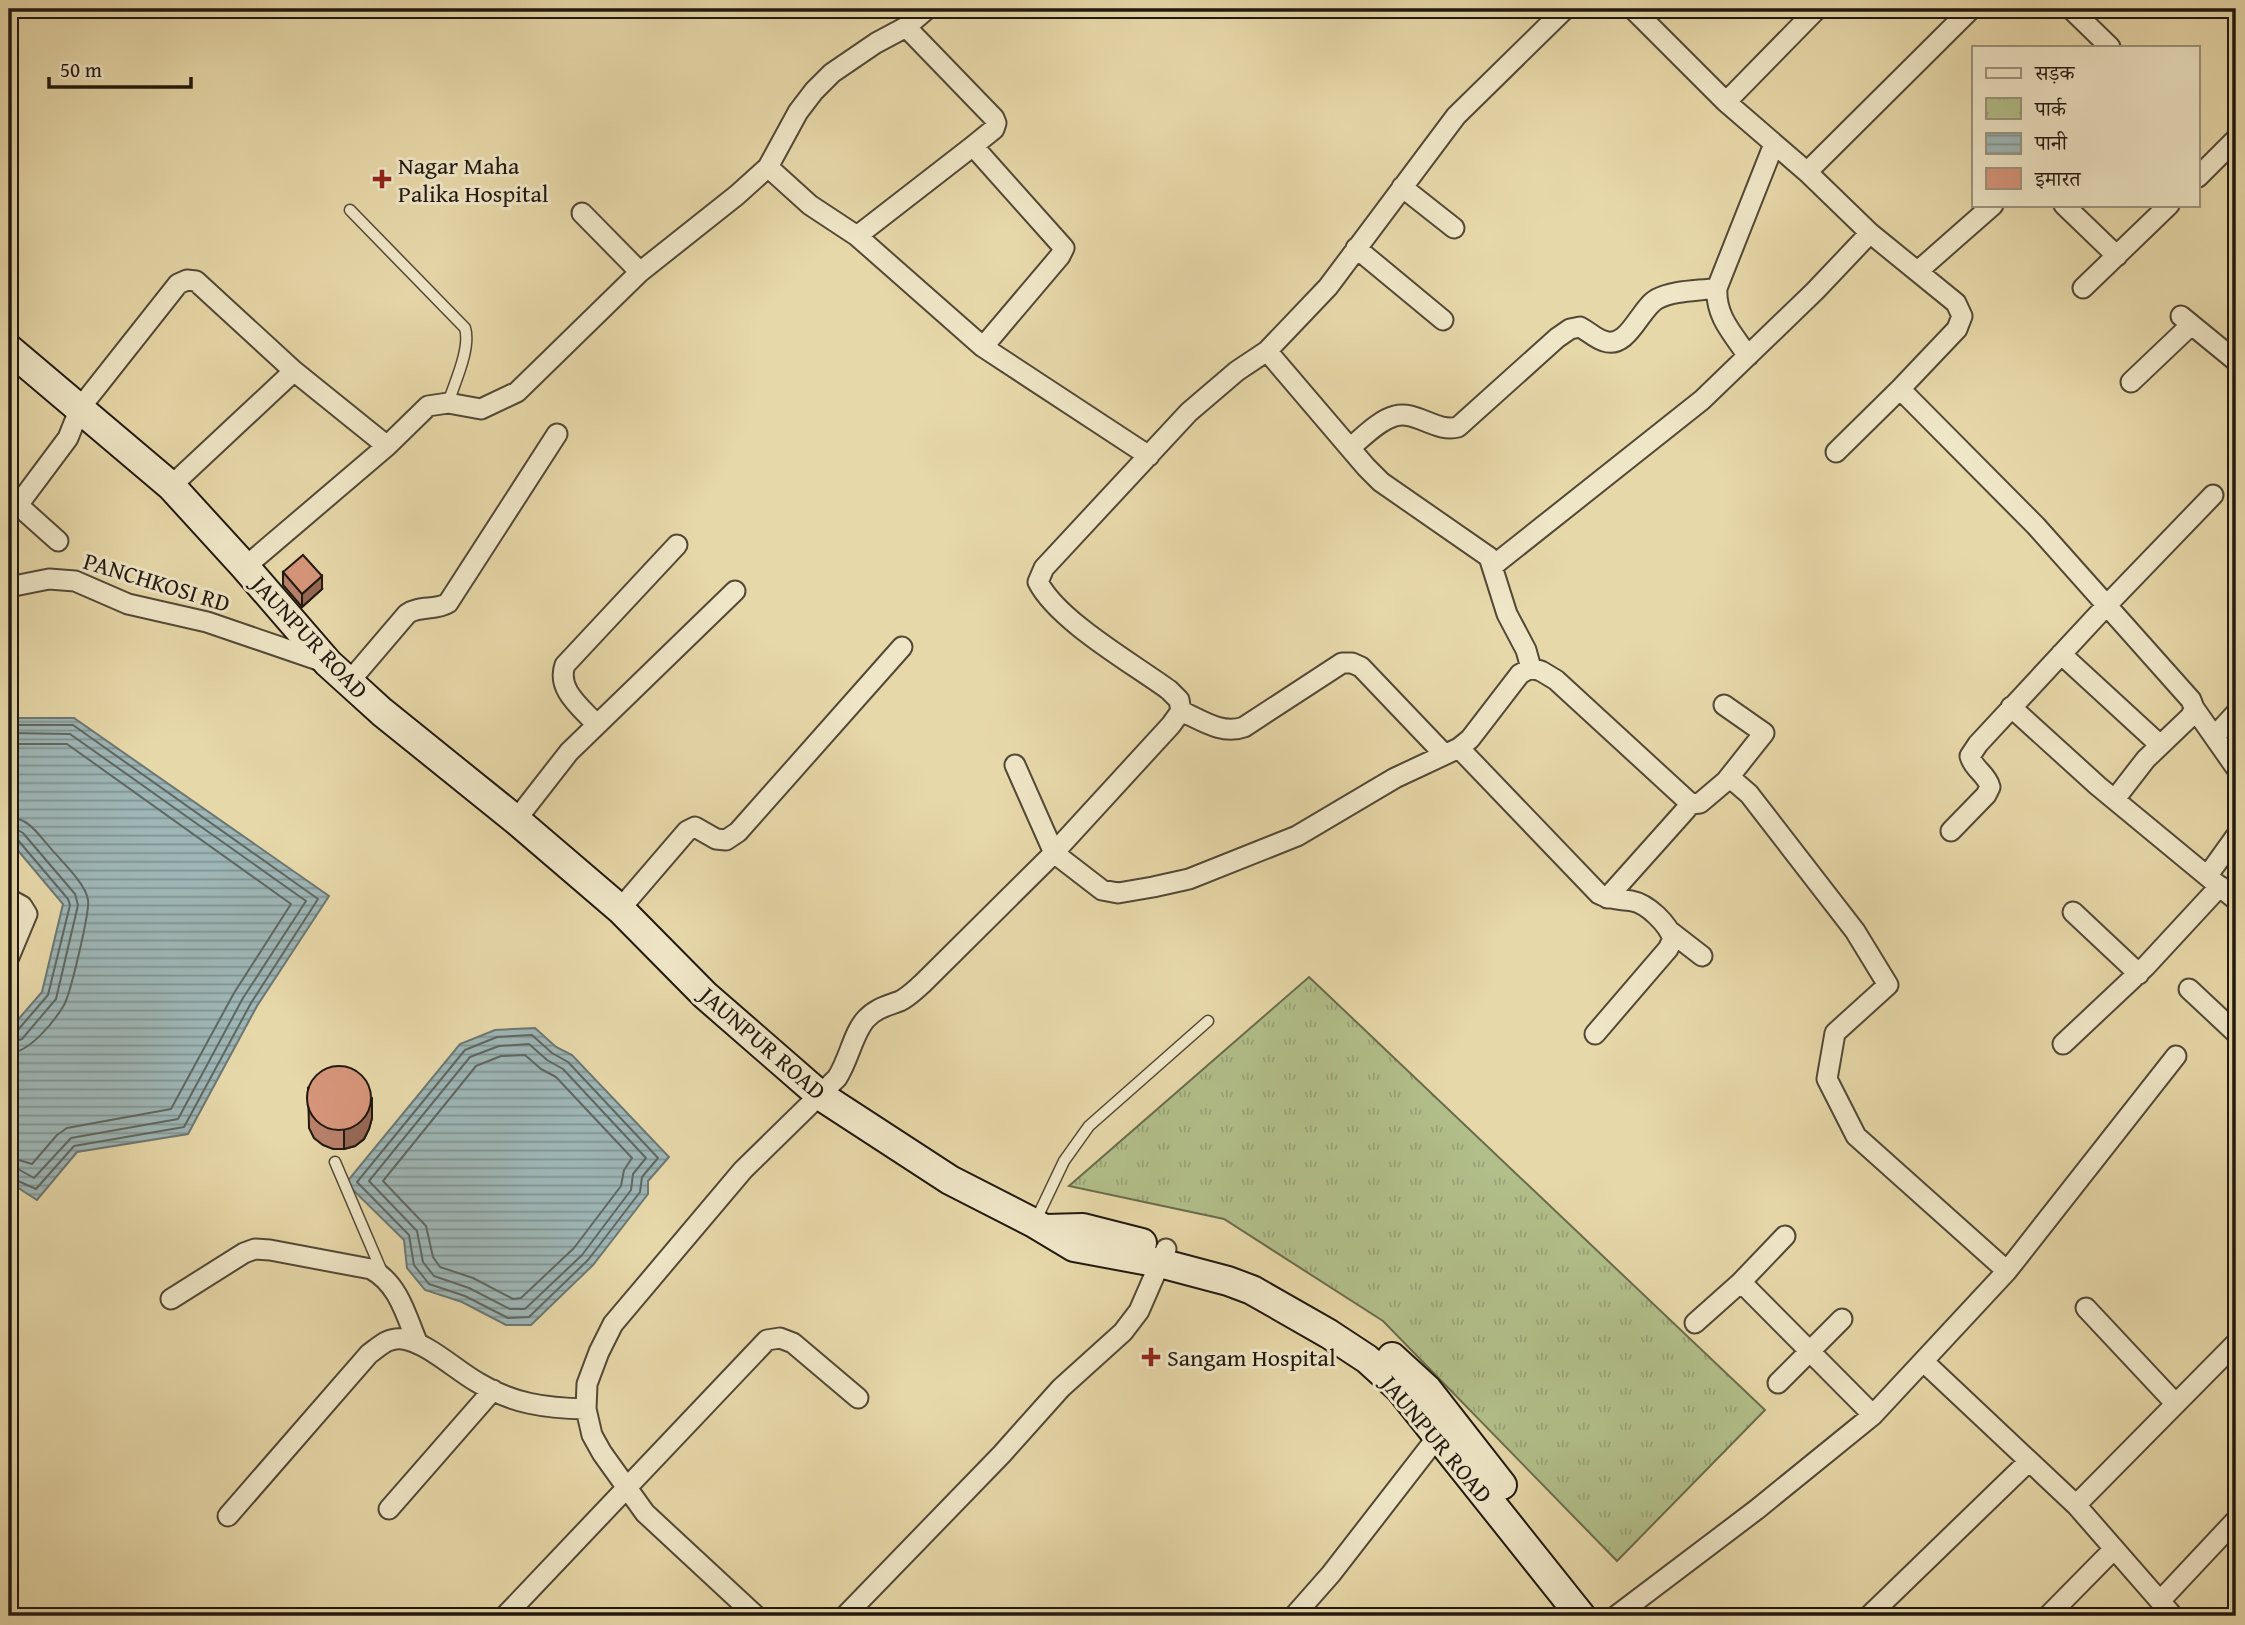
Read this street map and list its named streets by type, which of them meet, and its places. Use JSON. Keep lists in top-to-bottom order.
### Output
{
  "streets": {
    "street": ["PANCHKOSI RD", "JAUNPUR ROAD"]
  },
  "crossings": [
    ["PANCHKOSI RD", "JAUNPUR ROAD"]
  ],
  "places": {
    "health": ["Nagar Maha Palika Hospital", "Sangam Hospital"]
  },
  "legend": [
    "सड़क",
    "पार्क",
    "पानी",
    "इमारत"
  ],
  "scale_bar": "50 m"
}
